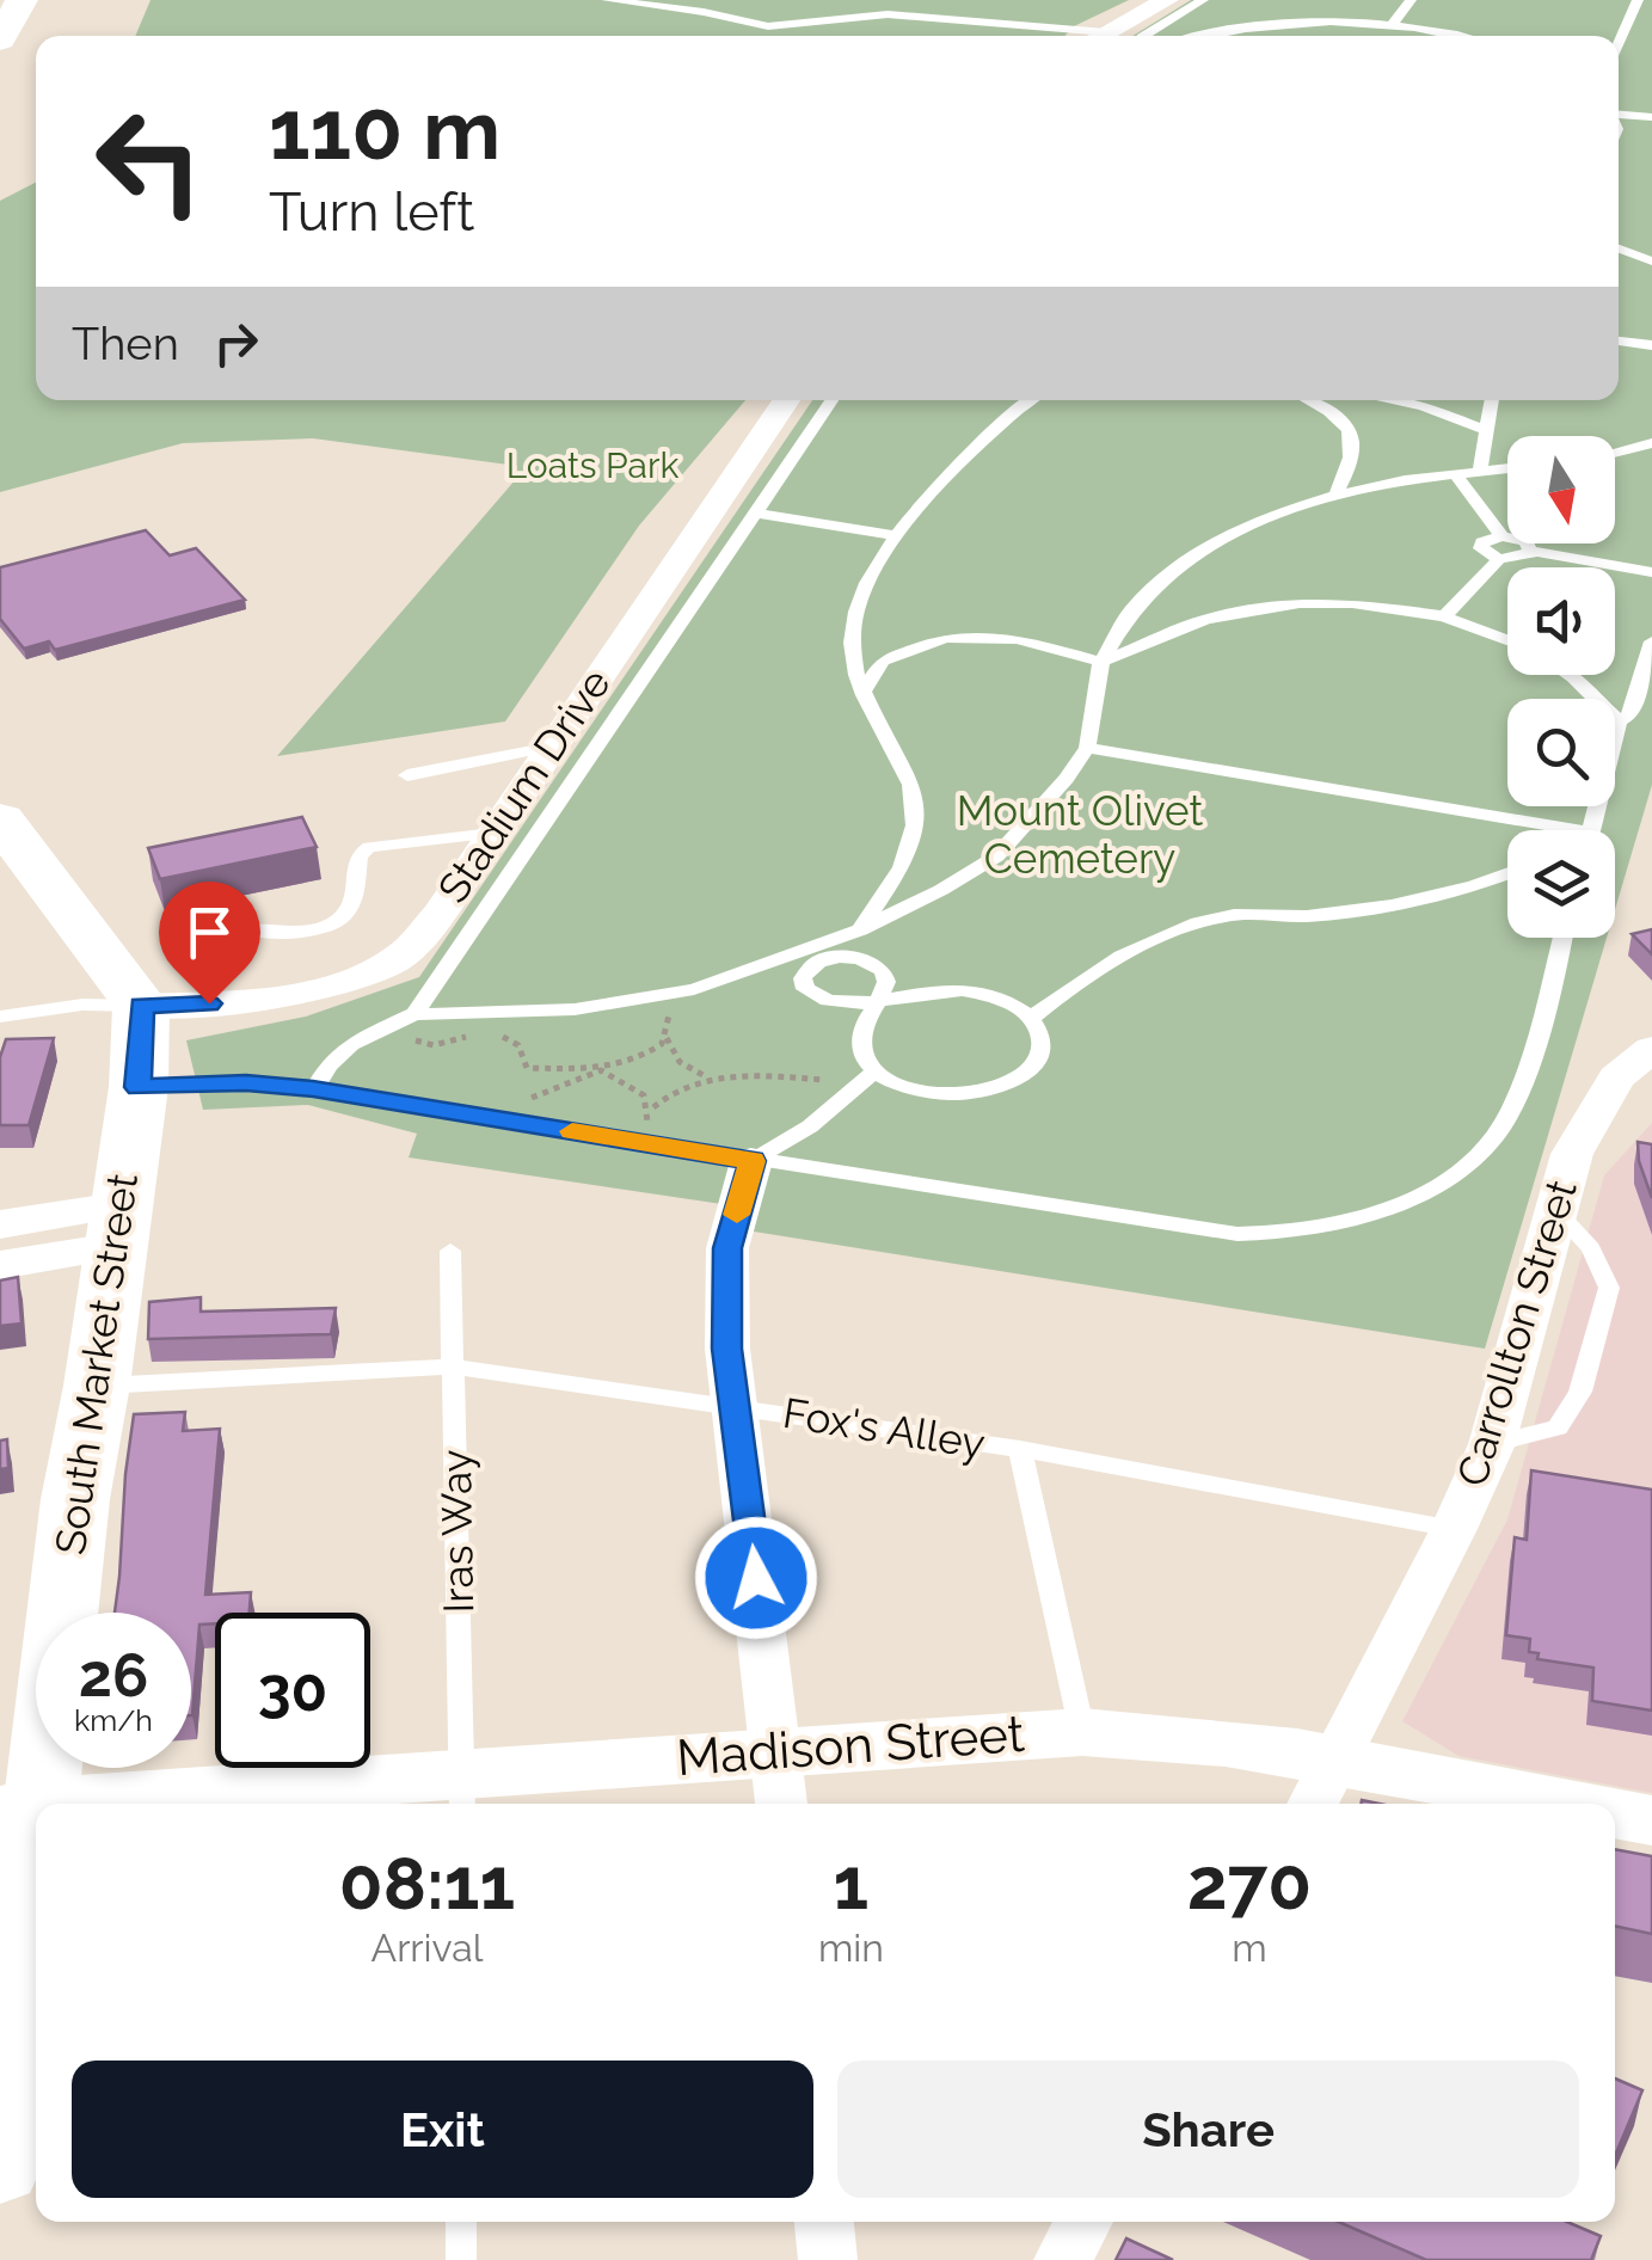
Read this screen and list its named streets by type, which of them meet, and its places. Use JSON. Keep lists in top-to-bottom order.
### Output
{
  "streets": {
    "main road": ["South Market Street"],
    "street": ["Stadium Drive", "Carrollton Street", "Madison Street"],
    "lane": ["Fox's Alley", "Iras Way"]
  },
  "crossings": [
    ["Stadium Drive", "South Market Street"],
    ["Carrollton Street", "Fox's Alley"],
    ["Carrollton Street", "Madison Street"],
    ["South Market Street", "Fox's Alley"],
    ["Fox's Alley", "Iras Way"],
    ["Iras Way", "Madison Street"]
  ],
  "parks": ["Loats Park", "Mount Olivet Cemetery"],
  "north": "bottom",
  "page": {
    "turn": ["110 m", "Turn left"],
    "then": "Then",
    "speed": "26 km/h",
    "limit": "30",
    "eta": [
      "08:11",
      "Arrival",
      "1",
      "min",
      "270",
      "m"
    ],
    "buttons": ["Exit", "Share"]
  }
}
